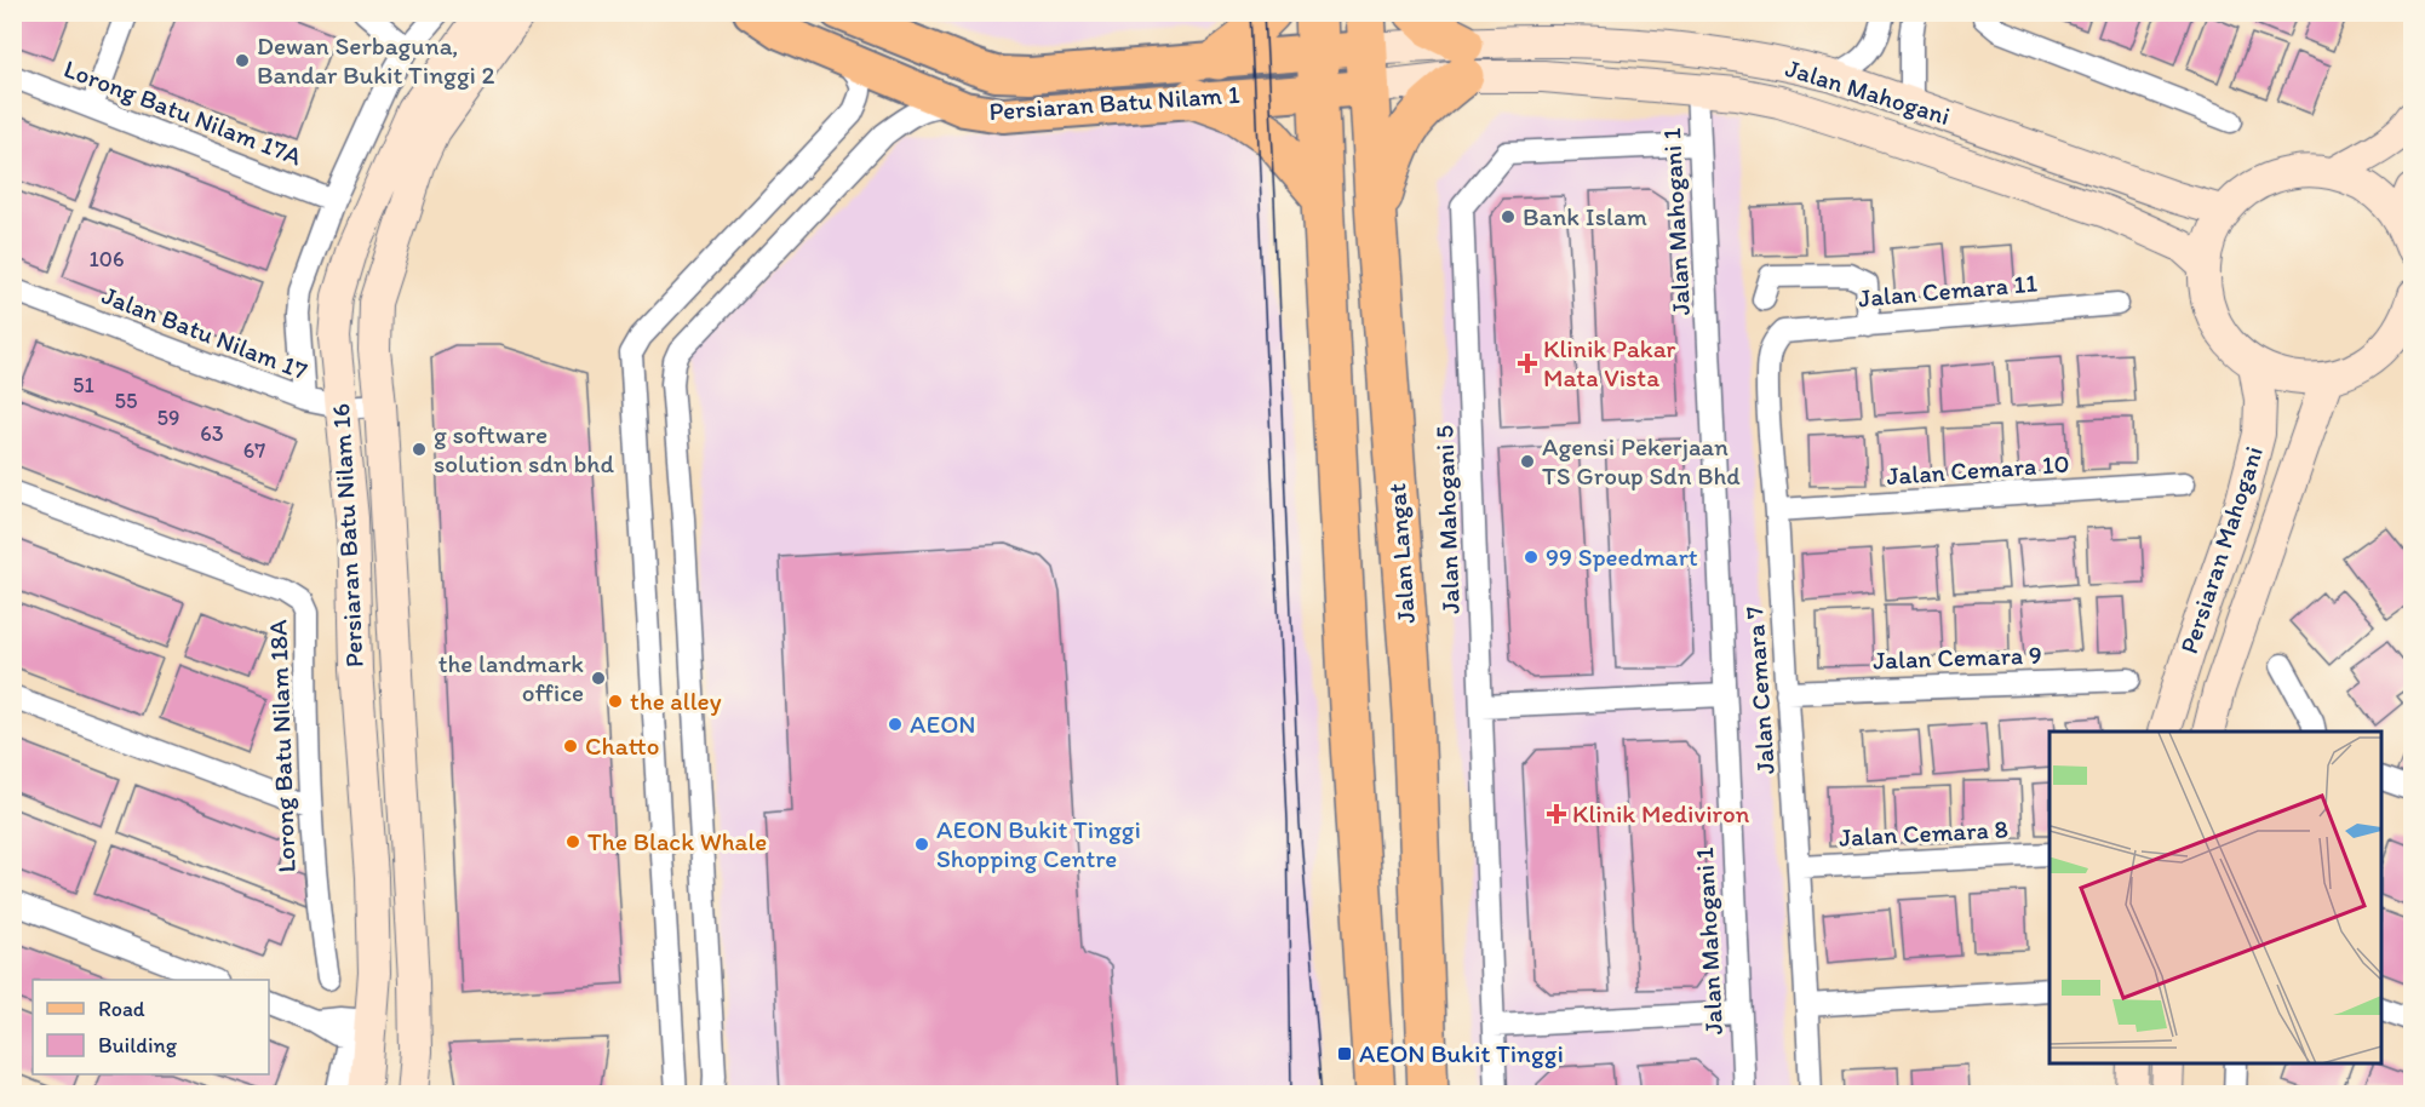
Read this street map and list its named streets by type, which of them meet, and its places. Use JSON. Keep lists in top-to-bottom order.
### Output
{
  "streets": {
    "highway": ["Jalan Langat"],
    "main road": [
      "Jalan Mahogani",
      "Persiaran Batu Nilam 1",
      "Persiaran Batu Nilam 16",
      "Persiaran Mahogani"
    ],
    "street": [
      "Lorong Batu Nilam 17A",
      "Jalan Mahogani 1",
      "Jalan Cemara 11",
      "Jalan Batu Nilam 17",
      "Jalan Cemara 10",
      "Jalan Mahogani 5",
      "Jalan Cemara 9",
      "Jalan Cemara 7",
      "Lorong Batu Nilam 18A",
      "Jalan Cemara 8"
    ]
  },
  "crossings": [
    ["Jalan Mahogani", "Persiaran Batu Nilam 1"],
    ["Jalan Mahogani", "Jalan Mahogani 1"],
    ["Jalan Mahogani", "Jalan Langat"],
    ["Persiaran Batu Nilam 1", "Jalan Langat"],
    ["Jalan Mahogani 1", "Jalan Mahogani 5"],
    ["Jalan Cemara 11", "Jalan Cemara 7"],
    ["Jalan Batu Nilam 17", "Persiaran Batu Nilam 16"],
    ["Jalan Cemara 10", "Jalan Cemara 7"],
    ["Jalan Cemara 9", "Jalan Cemara 7"],
    ["Jalan Cemara 7", "Jalan Cemara 8"]
  ],
  "places": {
    "other": [
      "Dewan Serbaguna, Bandar Bukit Tinggi 2",
      "Bank Islam",
      "g software solution sdn bhd",
      "Agensi Pekerjaan TS Group Sdn Bhd",
      "99 Speedmart",
      "the landmark office",
      "the alley",
      "AEON",
      "Chatto",
      "The Black Whale",
      "AEON Bukit Tinggi Shopping Centre"
    ],
    "health": ["Klinik Pakar Mata Vista", "Klinik Mediviron"],
    "transit": ["AEON Bukit Tinggi"]
  },
  "house_numbers": [
    "106",
    "51",
    "55",
    "59",
    "63",
    "67"
  ],
  "legend": ["Road", "Building"]
}
